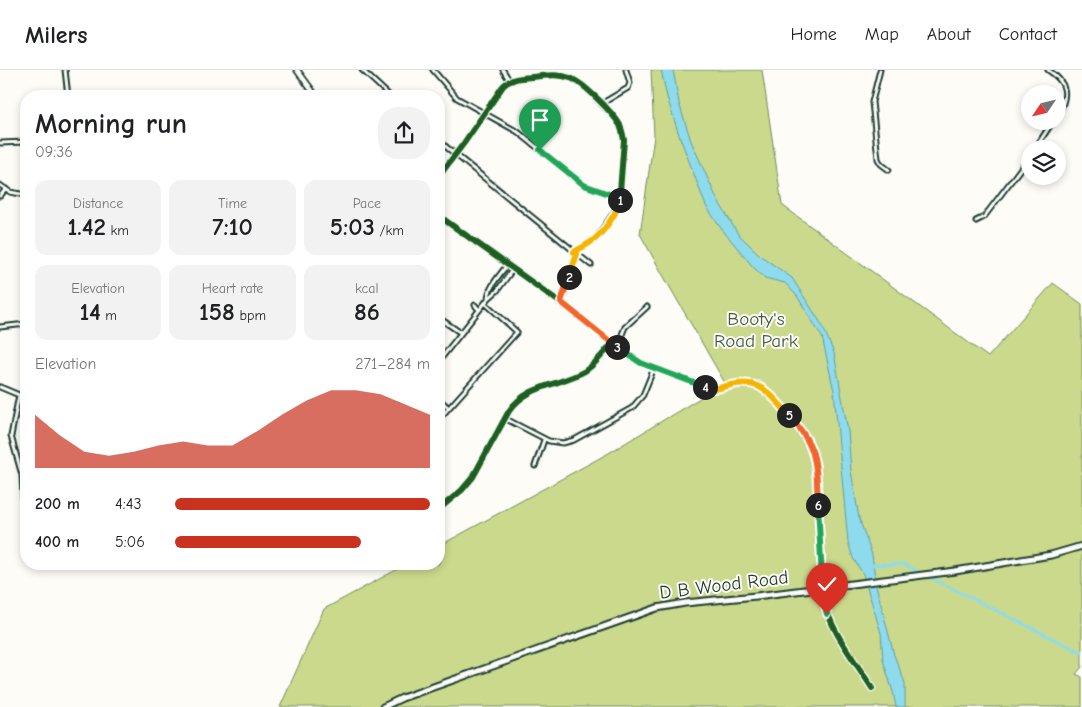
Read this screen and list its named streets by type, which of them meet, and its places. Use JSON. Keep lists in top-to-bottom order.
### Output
{
  "streets": {
    "main road": ["D B Wood Road"]
  },
  "parks": ["Booty's Road Park"],
  "north": "bottom left",
  "page": {
    "header": "Milers",
    "nav": [
      "Home",
      "Map",
      "About",
      "Contact"
    ],
    "heading": ["Morning run", "09:36"],
    "stats": [
      ["Distance", "1.42 km"],
      ["Time", "7:10"],
      ["Pace", "5:03 /km"],
      ["Elevation", "14 m"],
      ["Heart rate", "158 bpm"],
      ["kcal", "86"]
    ],
    "pins": [
      "1",
      "2",
      "3",
      "4",
      "5",
      "6"
    ],
    "chart": ["Elevation", "271–284 m"],
    "list": [
      {
        "name": "200 m",
        "note": "4:43"
      },
      {
        "name": "400 m",
        "note": "5:06"
      }
    ]
  }
}
